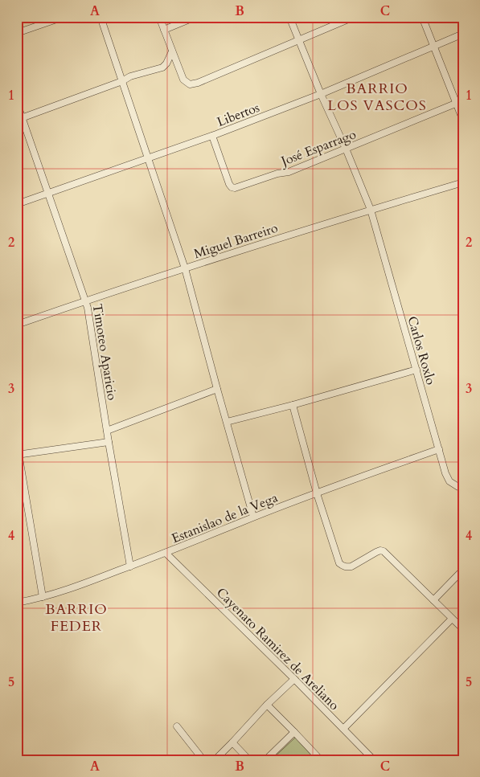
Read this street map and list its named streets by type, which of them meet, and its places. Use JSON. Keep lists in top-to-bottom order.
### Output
{
  "streets": {
    "street": [
      "Libertos",
      "José Esparrago",
      "Miguel Barreiro",
      "Carlos Roxlo",
      "Timoteo Aparicio",
      "Estanislao de la Vega",
      "Cayenato Ramirez de Areliano"
    ]
  },
  "crossings": [
    ["Libertos", "José Esparrago"],
    ["Libertos", "Carlos Roxlo"],
    ["Libertos", "Timoteo Aparicio"],
    ["José Esparrago", "Carlos Roxlo"],
    ["Miguel Barreiro", "Carlos Roxlo"],
    ["Miguel Barreiro", "Timoteo Aparicio"],
    ["Carlos Roxlo", "Estanislao de la Vega"],
    ["Timoteo Aparicio", "Estanislao de la Vega"],
    ["Estanislao de la Vega", "Cayenato Ramirez de Areliano"]
  ],
  "districts": ["BARRIO LOS VASCOS", "BARRIO FEDER"],
  "grid": {
    "columns": ["A", "B", "C"],
    "rows": [
      "1",
      "2",
      "3",
      "4",
      "5"
    ]
  }
}
